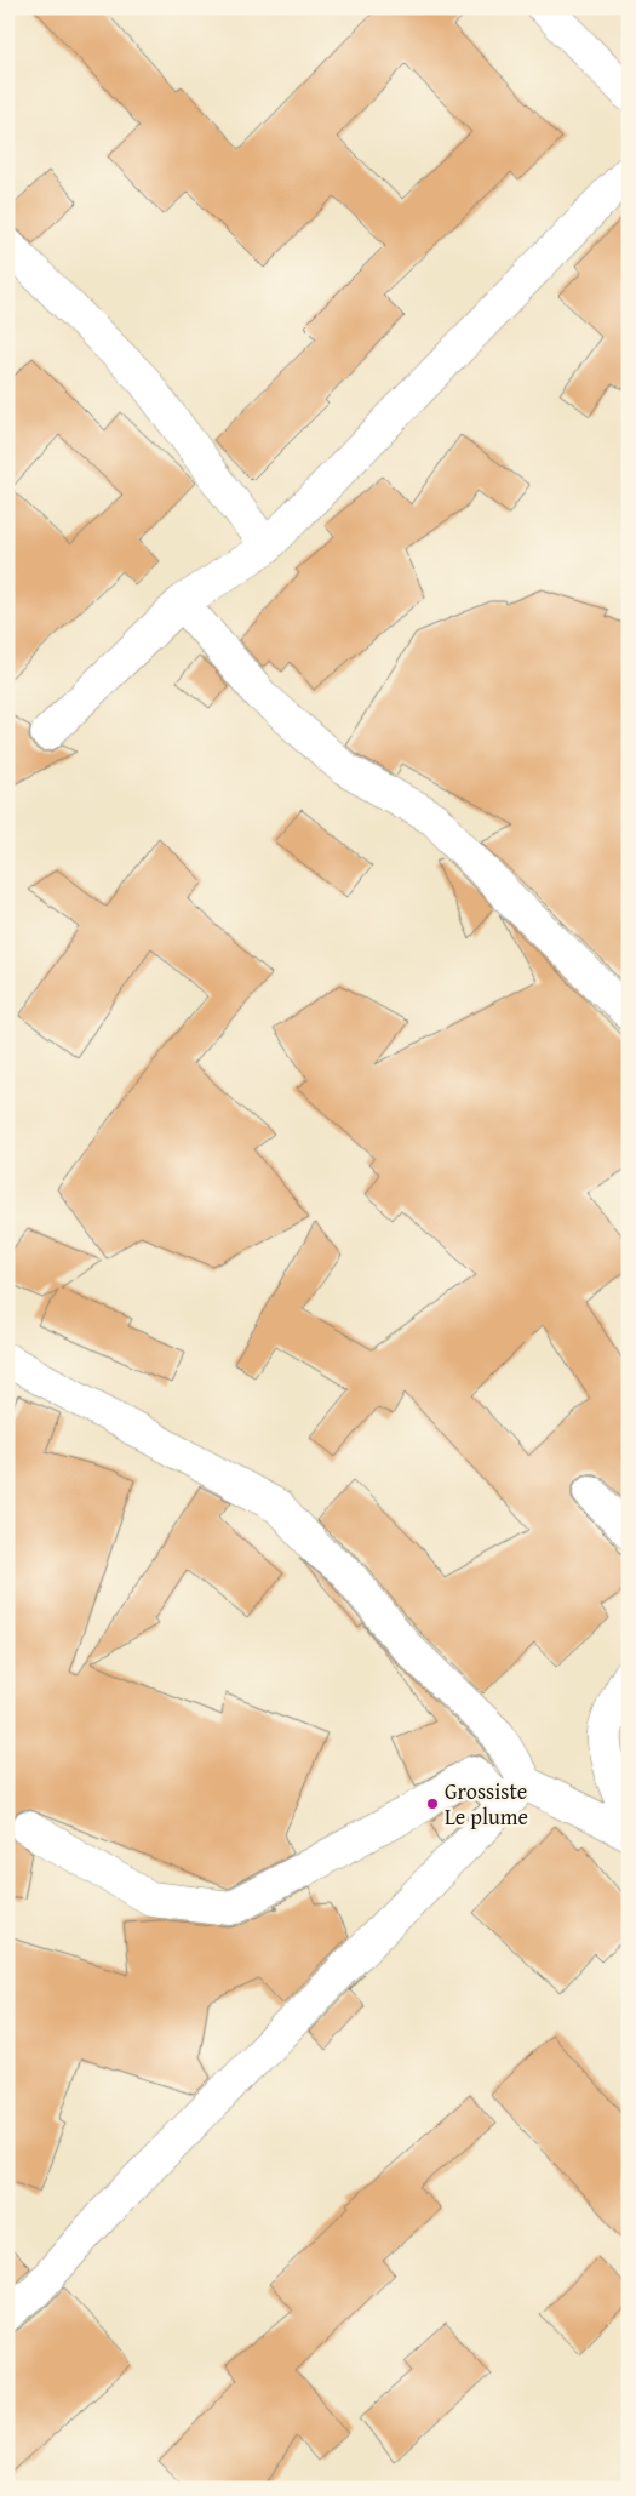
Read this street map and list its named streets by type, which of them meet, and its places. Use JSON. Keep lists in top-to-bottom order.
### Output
{
  "places": ["Grossiste Le plume"]
}
